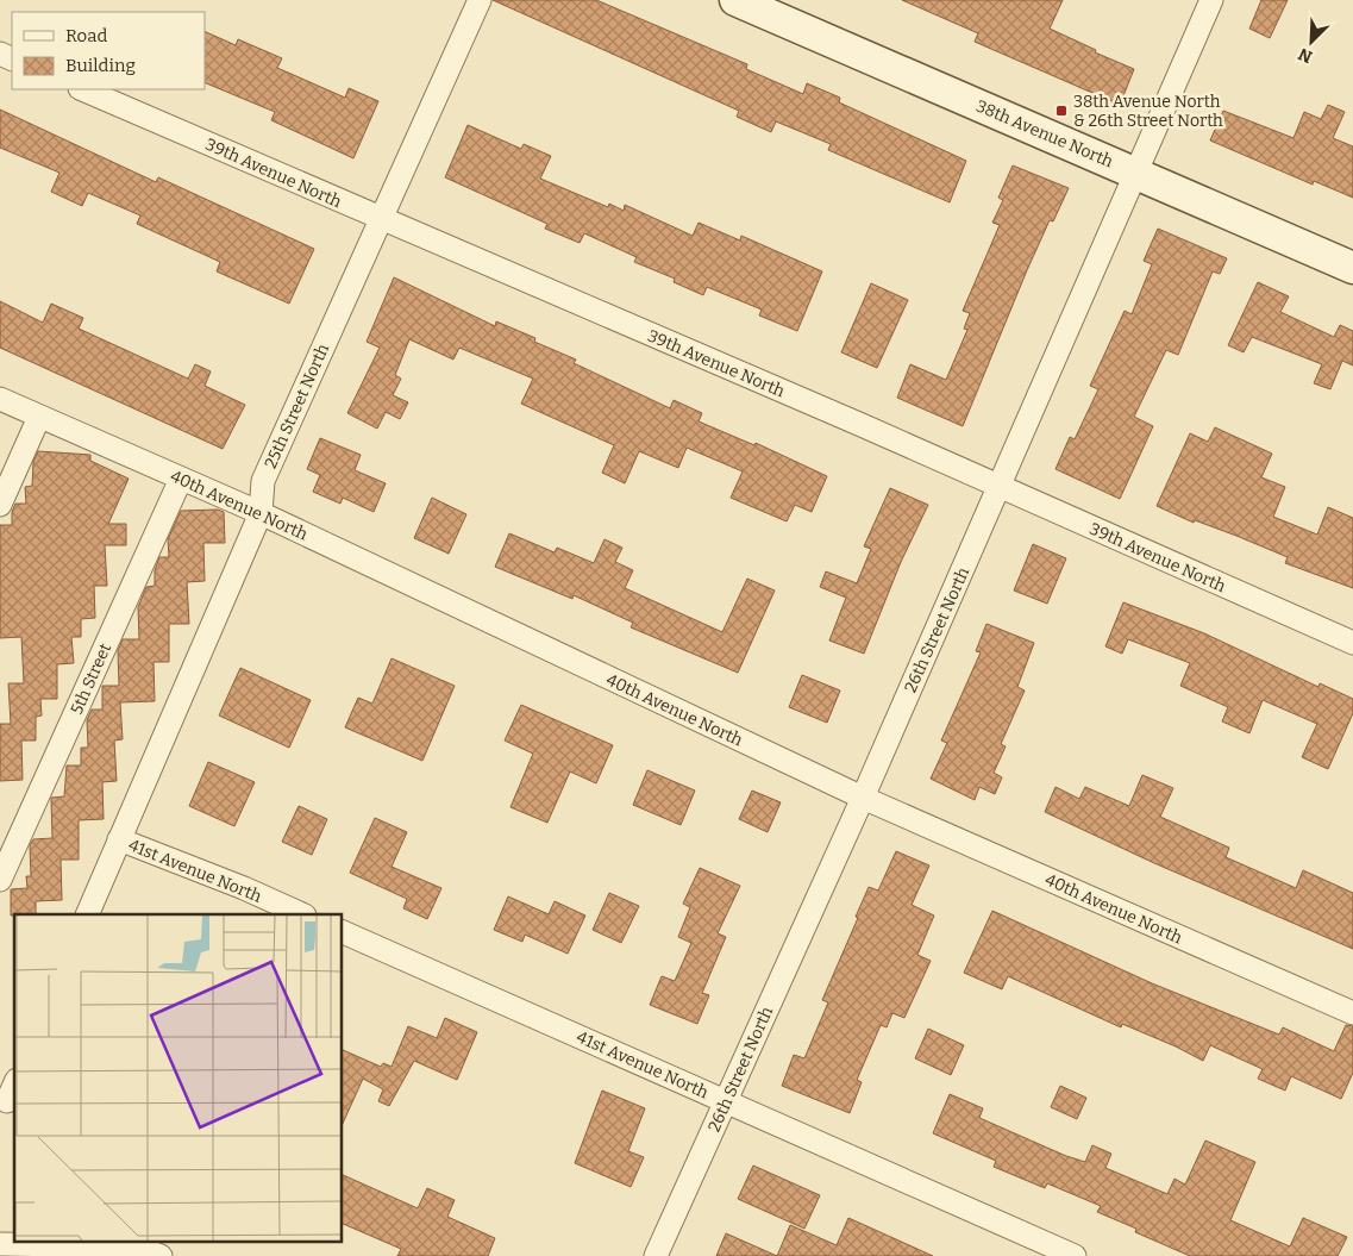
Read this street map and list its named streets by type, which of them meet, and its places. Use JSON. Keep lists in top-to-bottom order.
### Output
{
  "streets": {
    "main road": ["38th Avenue North"],
    "street": [
      "39th Avenue North",
      "25th Street North",
      "40th Avenue North",
      "26th Street North",
      "5th Street",
      "41st Avenue North"
    ]
  },
  "crossings": [
    ["38th Avenue North", "26th Street North"],
    ["39th Avenue North", "25th Street North"],
    ["39th Avenue North", "26th Street North"],
    ["25th Street North", "40th Avenue North"],
    ["25th Street North", "41st Avenue North"],
    ["40th Avenue North", "26th Street North"],
    ["40th Avenue North", "5th Street"],
    ["26th Street North", "41st Avenue North"]
  ],
  "places": {
    "transit": ["38th Avenue North & 26th Street North"]
  },
  "legend": ["Road", "Building"],
  "north": "bottom left"
}
